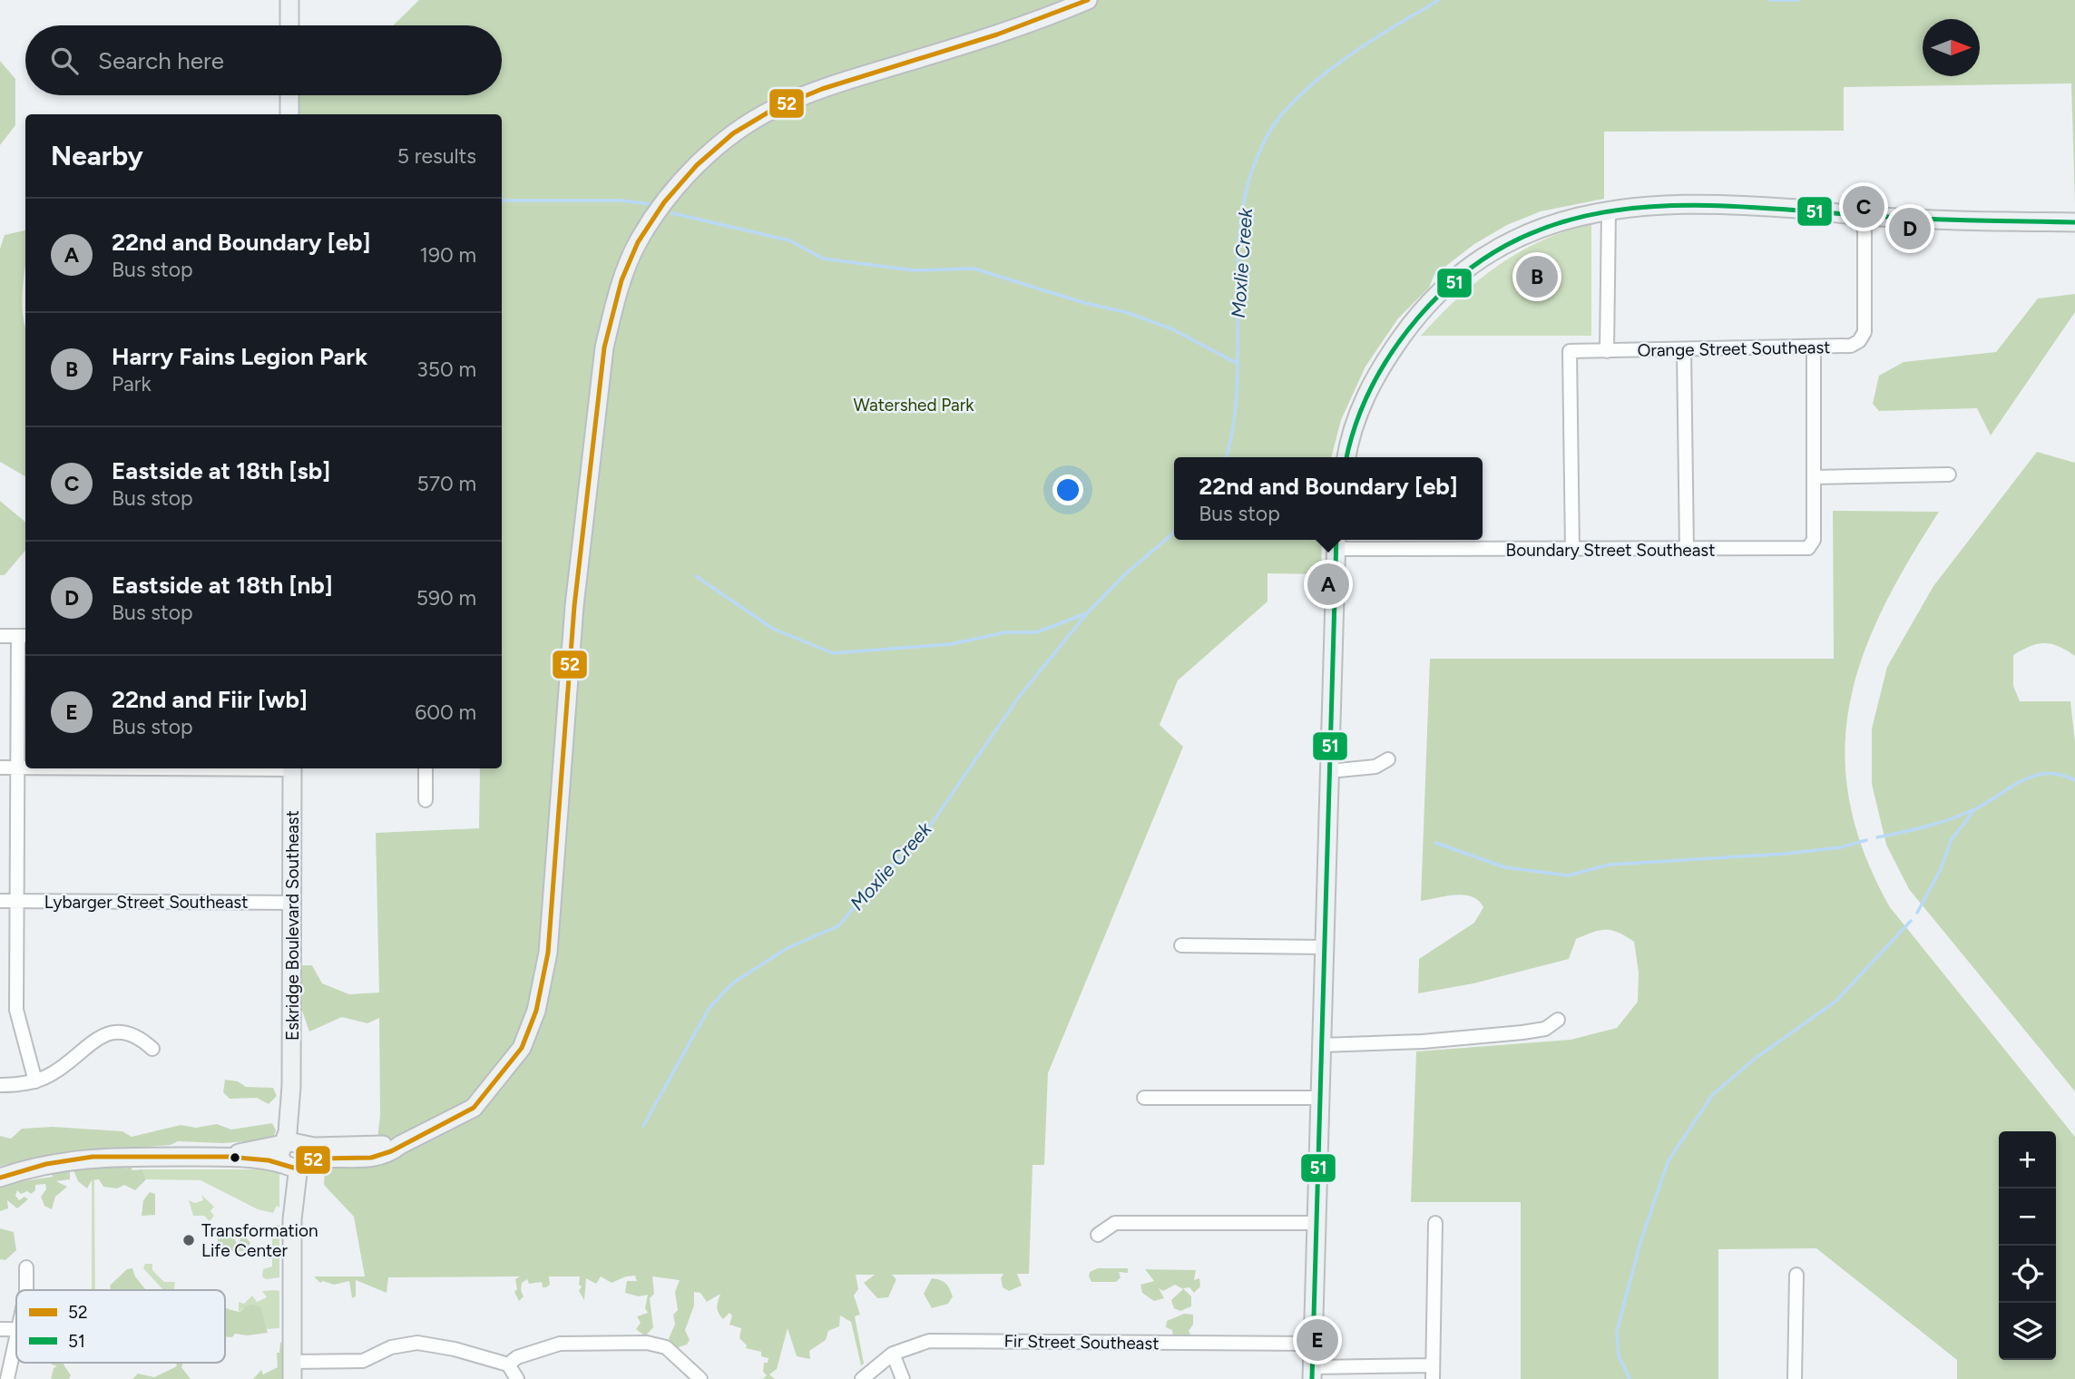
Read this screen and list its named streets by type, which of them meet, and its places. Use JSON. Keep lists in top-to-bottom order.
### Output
{
  "streets": {
    "street": [
      "Orange Street Southeast",
      "Boundary Street Southeast",
      "Lybarger Street Southeast",
      "Eskridge Boulevard Southeast",
      "Fir Street Southeast"
    ]
  },
  "crossings": [
    ["Orange Street Southeast", "Boundary Street Southeast"],
    ["Lybarger Street Southeast", "Eskridge Boulevard Southeast"]
  ],
  "water": ["Moxlie Creek"],
  "parks": ["Watershed Park"],
  "places": ["Transformation Life Center"],
  "lines": ["transit line 52", "transit line 51"],
  "legend": ["52", "51"],
  "north": "right",
  "page": {
    "search": "Search here",
    "heading": ["Nearby", "5 results"],
    "pins": [
      "C",
      "D",
      "B",
      "A",
      "E"
    ],
    "list": [
      {
        "mark": "A",
        "name": "22nd and Boundary [eb]",
        "note": "Bus stop",
        "value": "190 m"
      },
      {
        "mark": "B",
        "name": "Harry Fains Legion Park",
        "note": "Park",
        "value": "350 m"
      },
      {
        "mark": "C",
        "name": "Eastside at 18th [sb]",
        "note": "Bus stop",
        "value": "570 m"
      },
      {
        "mark": "D",
        "name": "Eastside at 18th [nb]",
        "note": "Bus stop",
        "value": "590 m"
      },
      {
        "mark": "E",
        "name": "22nd and Fiir [wb]",
        "note": "Bus stop",
        "value": "600 m"
      }
    ],
    "popup": ["22nd and Boundary [eb]", "Bus stop"],
    "map_buttons": ["+", "−"]
  }
}
